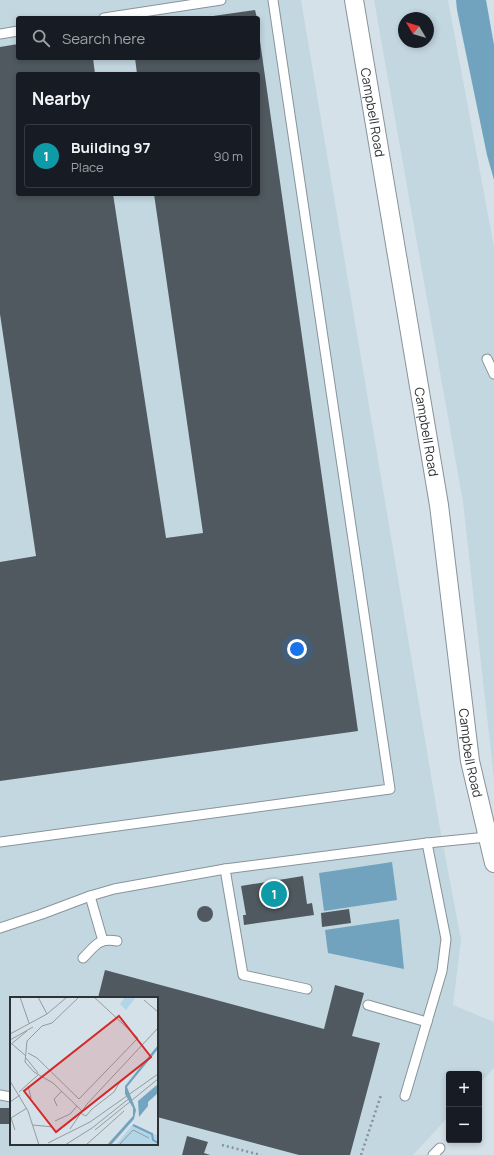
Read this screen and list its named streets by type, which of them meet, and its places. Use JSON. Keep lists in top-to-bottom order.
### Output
{
  "streets": {
    "street": ["Campbell Road"]
  },
  "north": "top left",
  "page": {
    "search": "Search here",
    "heading": "Nearby",
    "list": [
      {
        "mark": "1",
        "name": "Building 97",
        "note": "Place",
        "value": "90 m"
      }
    ],
    "pins": "1",
    "map_buttons": ["+", "−"]
  }
}
